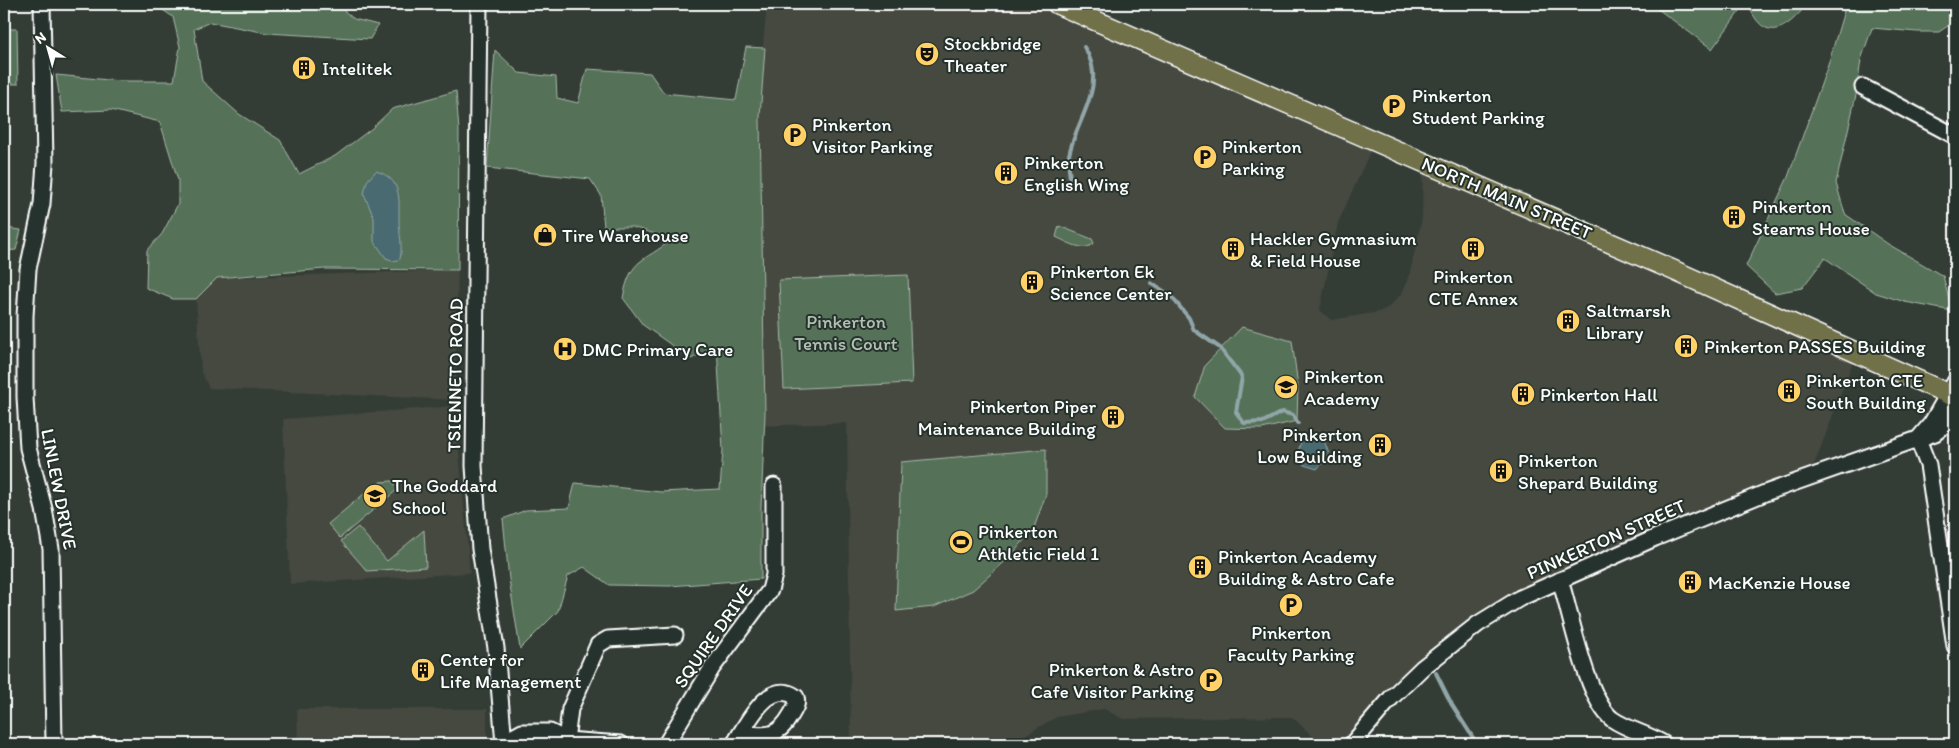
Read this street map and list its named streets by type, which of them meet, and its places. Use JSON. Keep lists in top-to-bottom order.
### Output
{
  "streets": {
    "main road": ["NORTH MAIN STREET"],
    "street": [
      "TSIENNETO ROAD",
      "LINLEW DRIVE",
      "PINKERTON STREET",
      "SQUIRE DRIVE"
    ]
  },
  "crossings": [
    ["NORTH MAIN STREET", "PINKERTON STREET"]
  ],
  "parks": ["Pinkerton Tennis Court"],
  "places": {
    "theatre": ["Stockbridge Theater"],
    "building": [
      "Intelitek",
      "Pinkerton English Wing",
      "Pinkerton Stearns House",
      "Hackler Gymnasium & Field House",
      "Pinkerton CTE Annex",
      "Pinkerton Ek Science Center",
      "Saltmarsh Library",
      "Pinkerton PASSES Building",
      "Pinkerton CTE South Building",
      "Pinkerton Hall",
      "Pinkerton Piper Maintenance Building",
      "Pinkerton Low Building",
      "Pinkerton Shepard Building",
      "Pinkerton Academy Building & Astro Cafe",
      "MacKenzie House",
      "Center for Life Management"
    ],
    "parking": [
      "Pinkerton Student Parking",
      "Pinkerton Visitor Parking",
      "Pinkerton Parking",
      "Pinkerton Faculty Parking",
      "Pinkerton & Astro Cafe Visitor Parking"
    ],
    "shop": ["Tire Warehouse"],
    "hospital": ["DMC Primary Care"],
    "school or university": ["Pinkerton Academy", "The Goddard School"],
    "sports": ["Pinkerton Athletic Field 1"]
  },
  "north": "top left"
}
